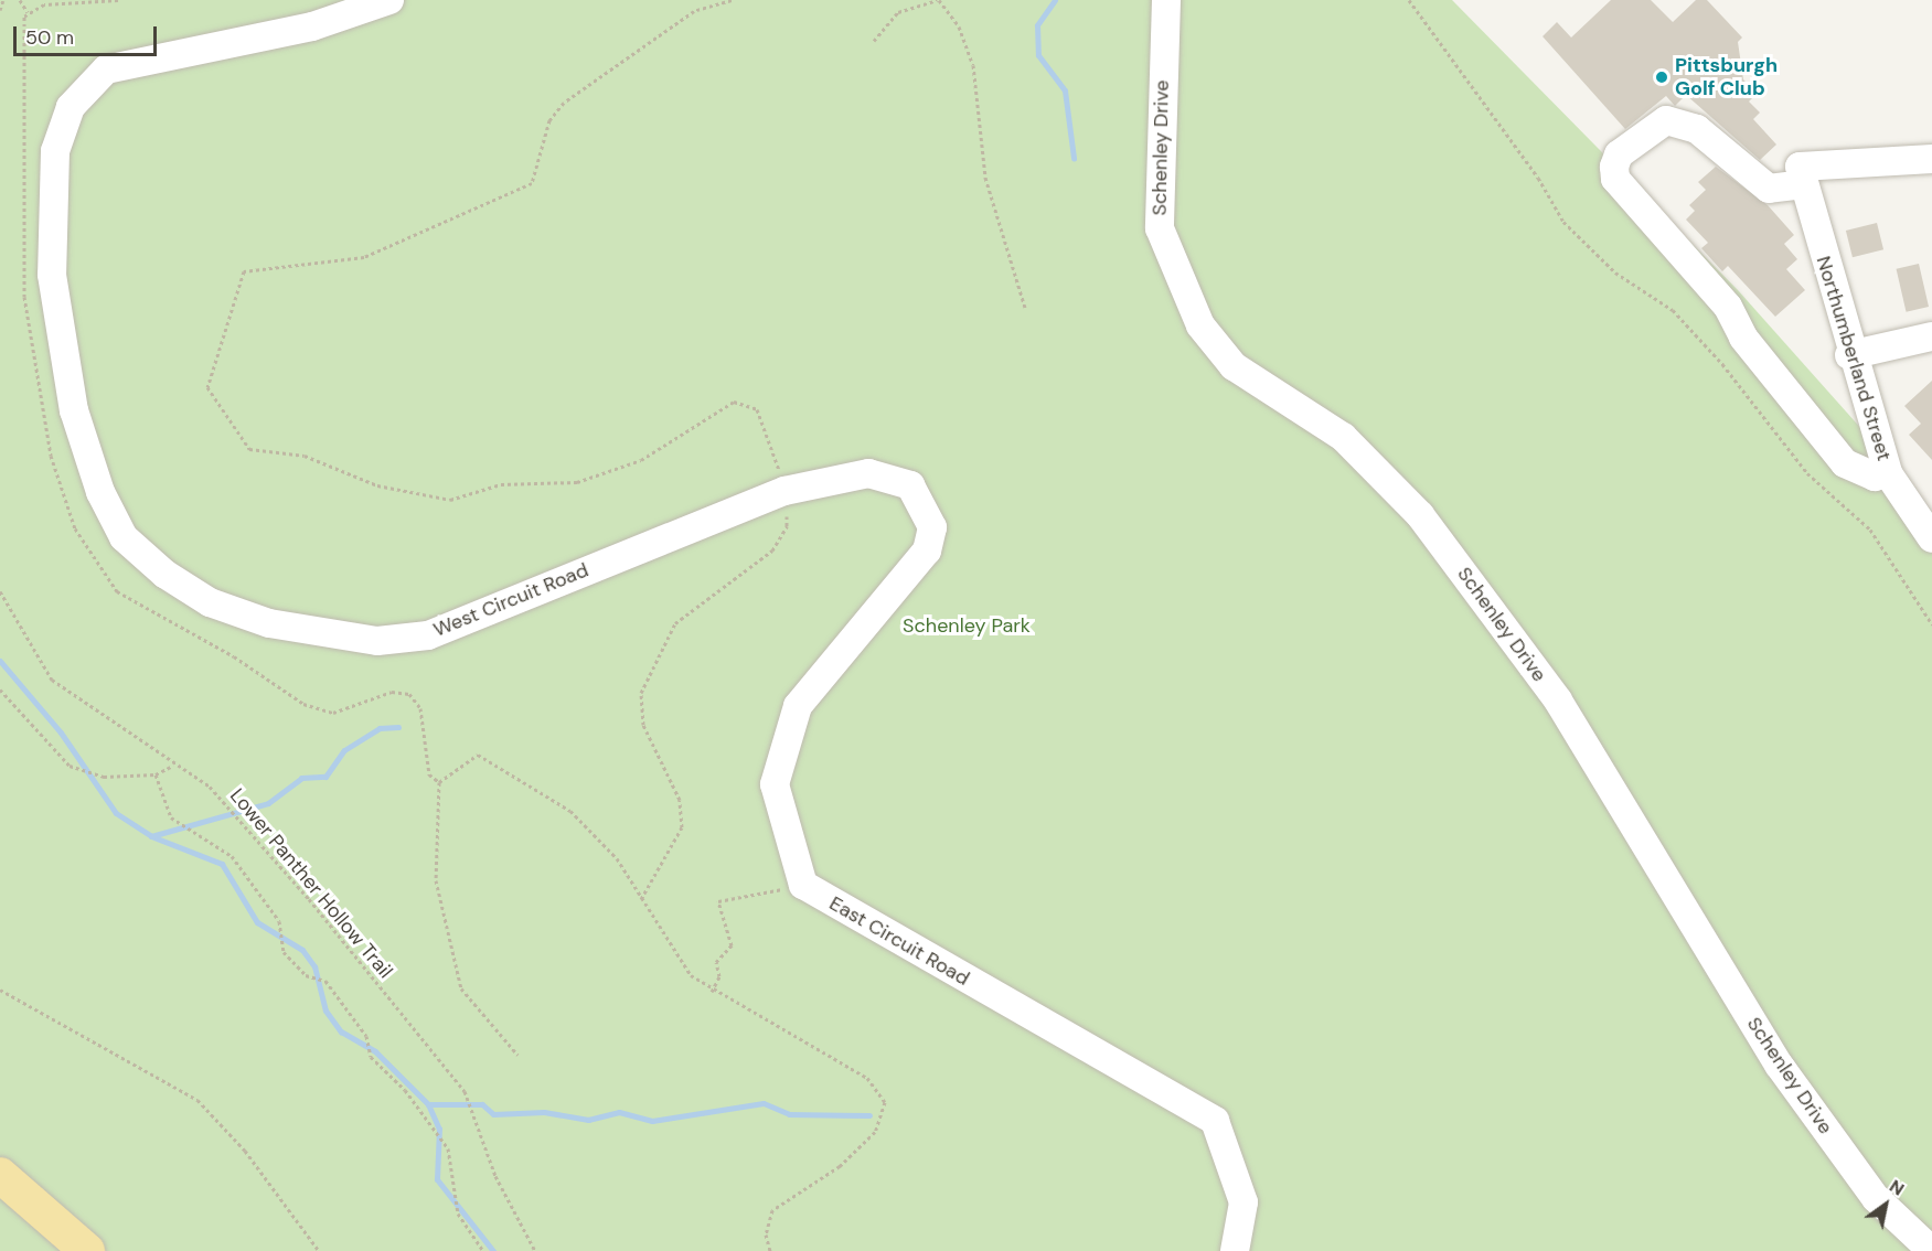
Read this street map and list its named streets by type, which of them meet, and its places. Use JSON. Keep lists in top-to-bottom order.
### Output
{
  "streets": {
    "street": [
      "Schenley Drive",
      "Northumberland Street",
      "West Circuit Road",
      "East Circuit Road"
    ],
    "path": ["Lower Panther Hollow Trail"]
  },
  "crossings": [
    ["West Circuit Road", "East Circuit Road"]
  ],
  "parks": ["Schenley Park"],
  "places": ["Pittsburgh Golf Club"],
  "scale_bar": "50 m",
  "north": "top right"
}
